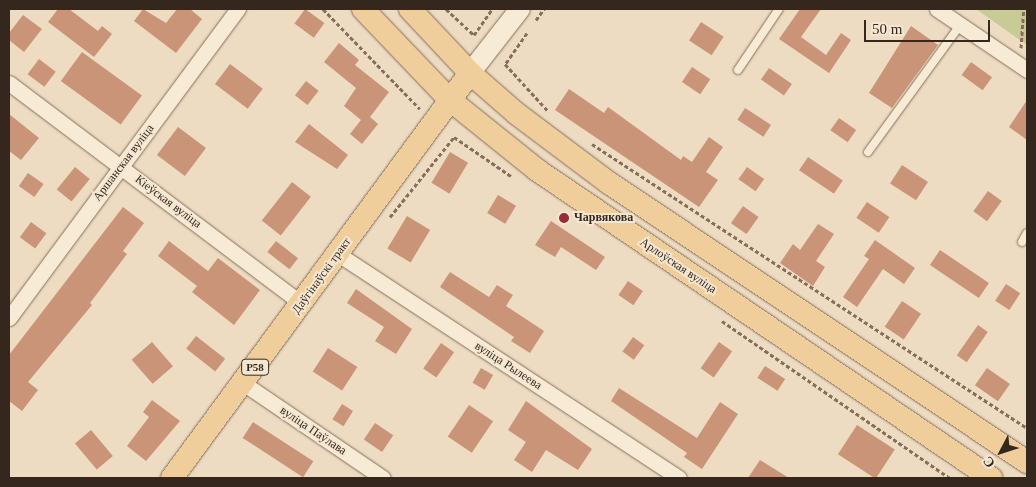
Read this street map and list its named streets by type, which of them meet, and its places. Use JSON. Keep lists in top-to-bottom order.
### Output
{
  "streets": {
    "main road": ["Арлоўская вуліца", "Даўгінаўскі тракт", "Р58"],
    "street": [
      "Аршанская вуліца",
      "Кіеўская вуліца",
      "вуліца Рылеева",
      "вуліца Паўлава"
    ]
  },
  "crossings": [
    ["Аршанская вуліца", "Кіеўская вуліца"],
    ["Кіеўская вуліца", "Даўгінаўскі тракт"],
    ["Арлоўская вуліца", "Даўгінаўскі тракт"],
    ["Даўгінаўскі тракт", "вуліца Рылеева"],
    ["Даўгінаўскі тракт", "Р58"],
    ["Даўгінаўскі тракт", "вуліца Паўлава"]
  ],
  "places": ["Чарвякова"],
  "scale_bar": "50 m",
  "north": "bottom left"
}
